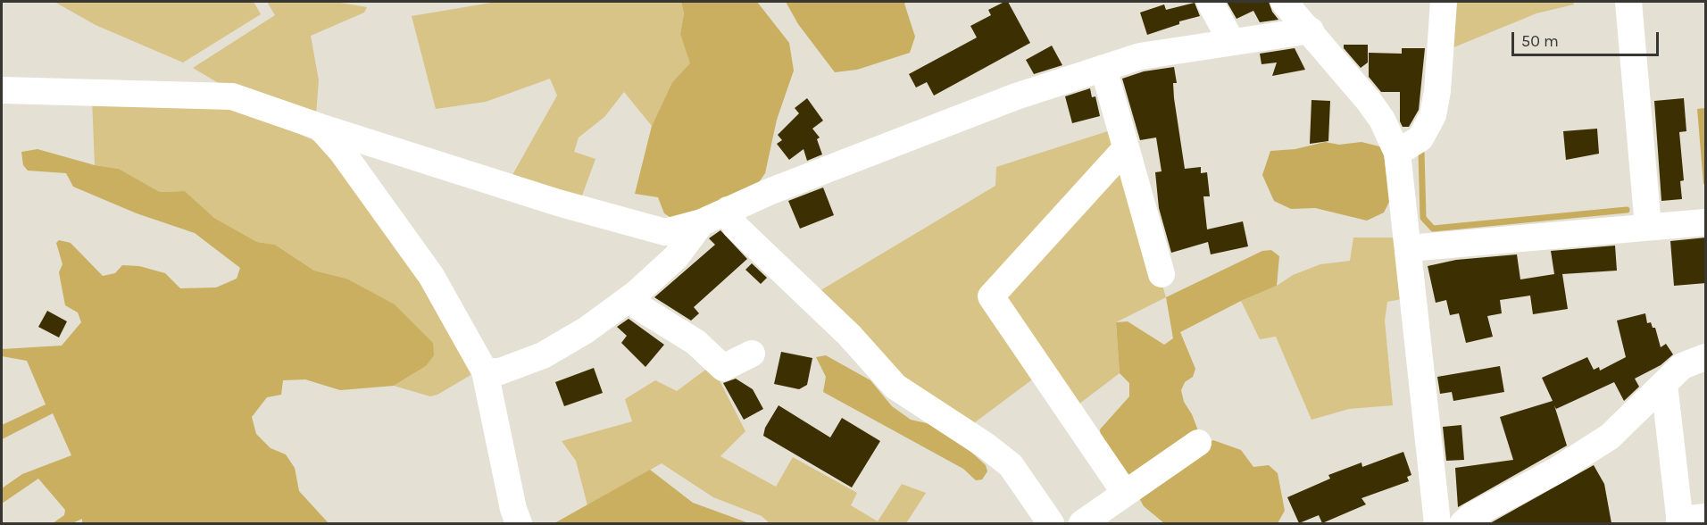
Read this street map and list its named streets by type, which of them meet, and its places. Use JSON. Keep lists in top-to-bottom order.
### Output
{
  "scale_bar": "50 m"
}
